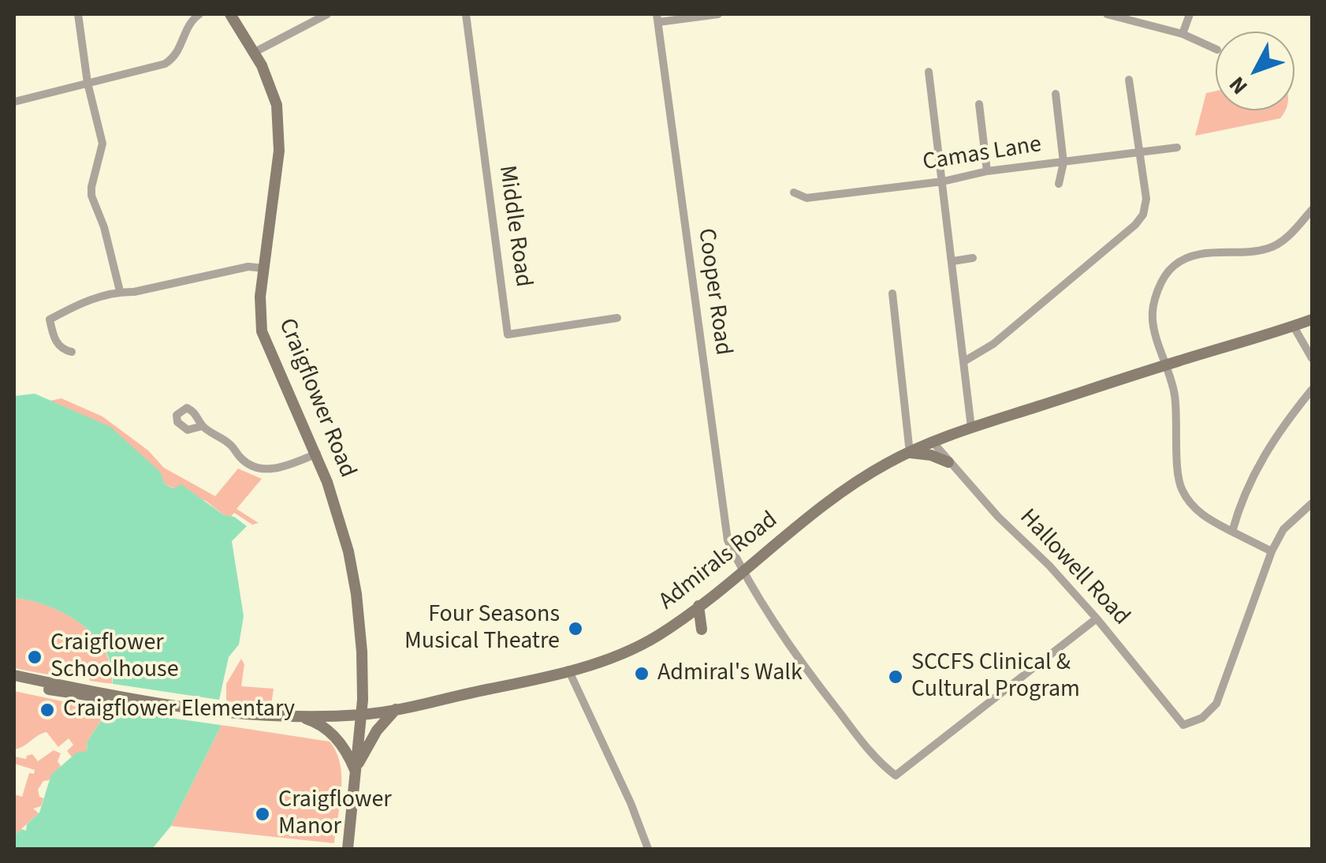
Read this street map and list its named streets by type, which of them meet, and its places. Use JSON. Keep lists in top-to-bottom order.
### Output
{
  "streets": {
    "main road": ["Craigflower Road", "Admirals Road"],
    "street": [
      "Camas Lane",
      "Middle Road",
      "Cooper Road",
      "Hallowell Road"
    ]
  },
  "crossings": [
    ["Cooper Road", "Admirals Road"],
    ["Cooper Road", "Hallowell Road"],
    ["Craigflower Road", "Admirals Road"],
    ["Admirals Road", "Hallowell Road"]
  ],
  "places": [
    "Four Seasons Musical Theatre",
    "Craigflower Schoolhouse",
    "Admiral's Walk",
    "SCCFS Clinical & Cultural Program",
    "Craigflower Elementary",
    "Craigflower Manor"
  ],
  "north": "bottom left"
}
